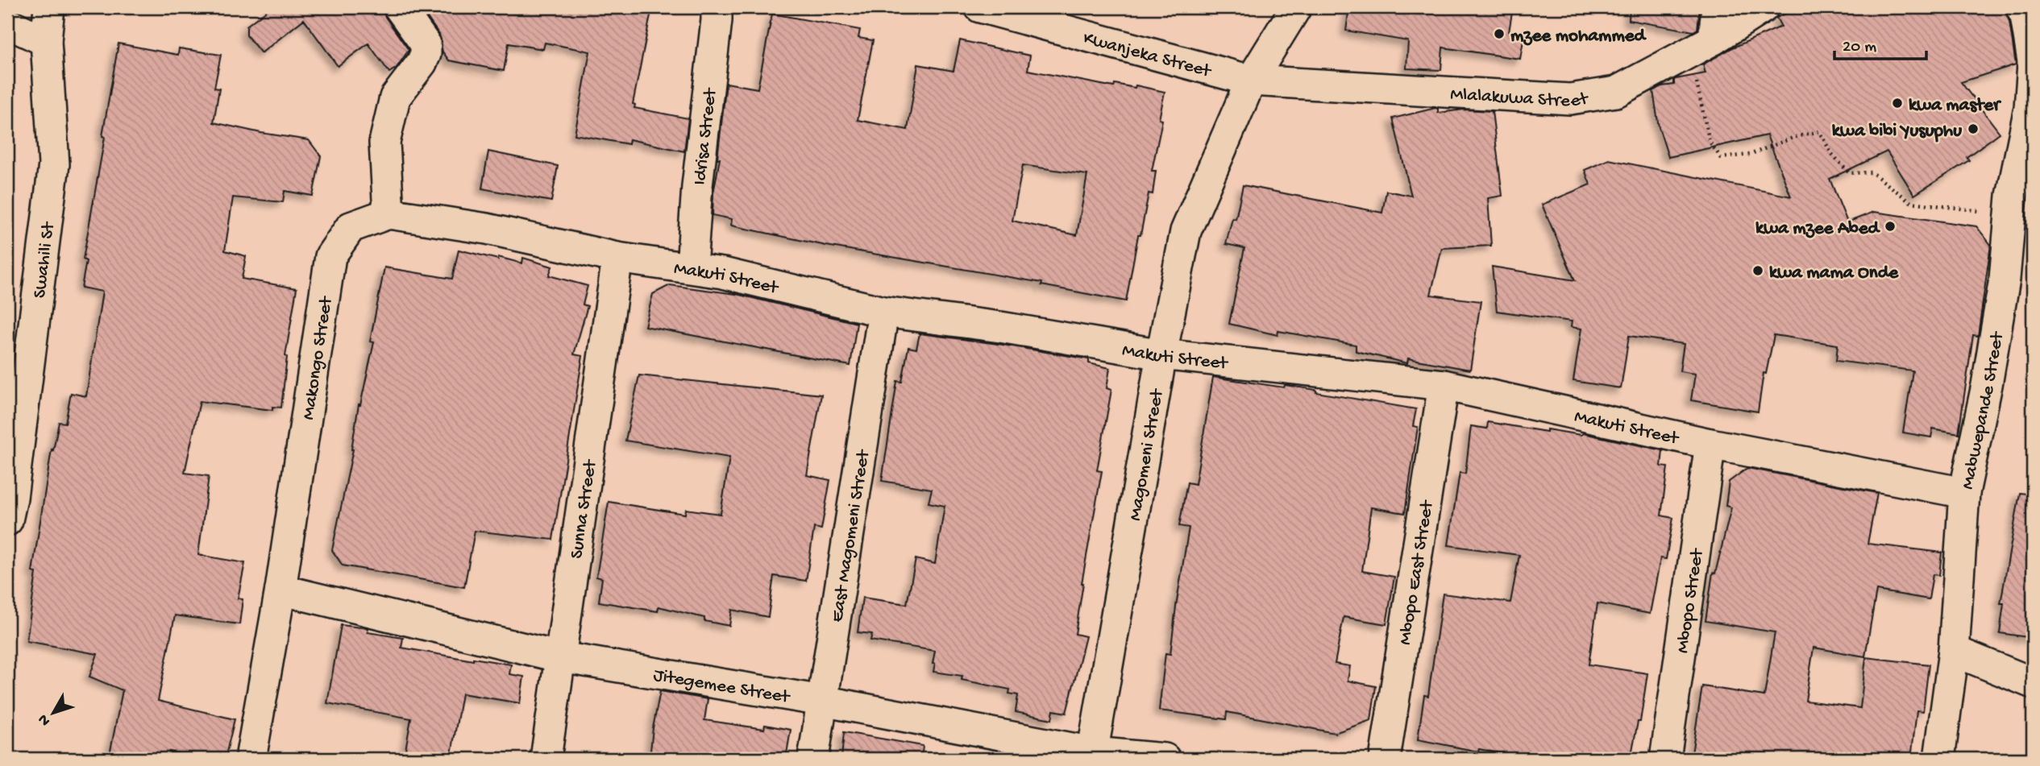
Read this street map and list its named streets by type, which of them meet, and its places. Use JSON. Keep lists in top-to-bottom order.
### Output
{
  "streets": {
    "street": [
      "Kwanjeka Street",
      "Mlalakuwa Street",
      "Idrisa Street",
      "Swahili St",
      "Makuti Street",
      "Makongo Street",
      "Mabwepande Street",
      "Magomeni Street",
      "Sunna Street",
      "East Magomeni Street",
      "Mbopo East Street",
      "Mbopo Street",
      "Jitegemee Street"
    ]
  },
  "crossings": [
    ["Kwanjeka Street", "Mlalakuwa Street"],
    ["Kwanjeka Street", "Magomeni Street"],
    ["Mlalakuwa Street", "Magomeni Street"],
    ["Idrisa Street", "Makuti Street"],
    ["Makuti Street", "Makongo Street"],
    ["Makuti Street", "Mabwepande Street"],
    ["Makuti Street", "Magomeni Street"],
    ["Makuti Street", "Sunna Street"],
    ["Makuti Street", "East Magomeni Street"],
    ["Makuti Street", "Mbopo East Street"],
    ["Makuti Street", "Mbopo Street"],
    ["Makongo Street", "Jitegemee Street"],
    ["Magomeni Street", "Jitegemee Street"],
    ["Sunna Street", "Jitegemee Street"],
    ["East Magomeni Street", "Jitegemee Street"]
  ],
  "places": [
    "mzee mohammed",
    "kwa master",
    "kwa bibi Yusuphu",
    "kwa mzee Abed",
    "kwa mama Onde"
  ],
  "scale_bar": "20 m",
  "north": "bottom left"
}
